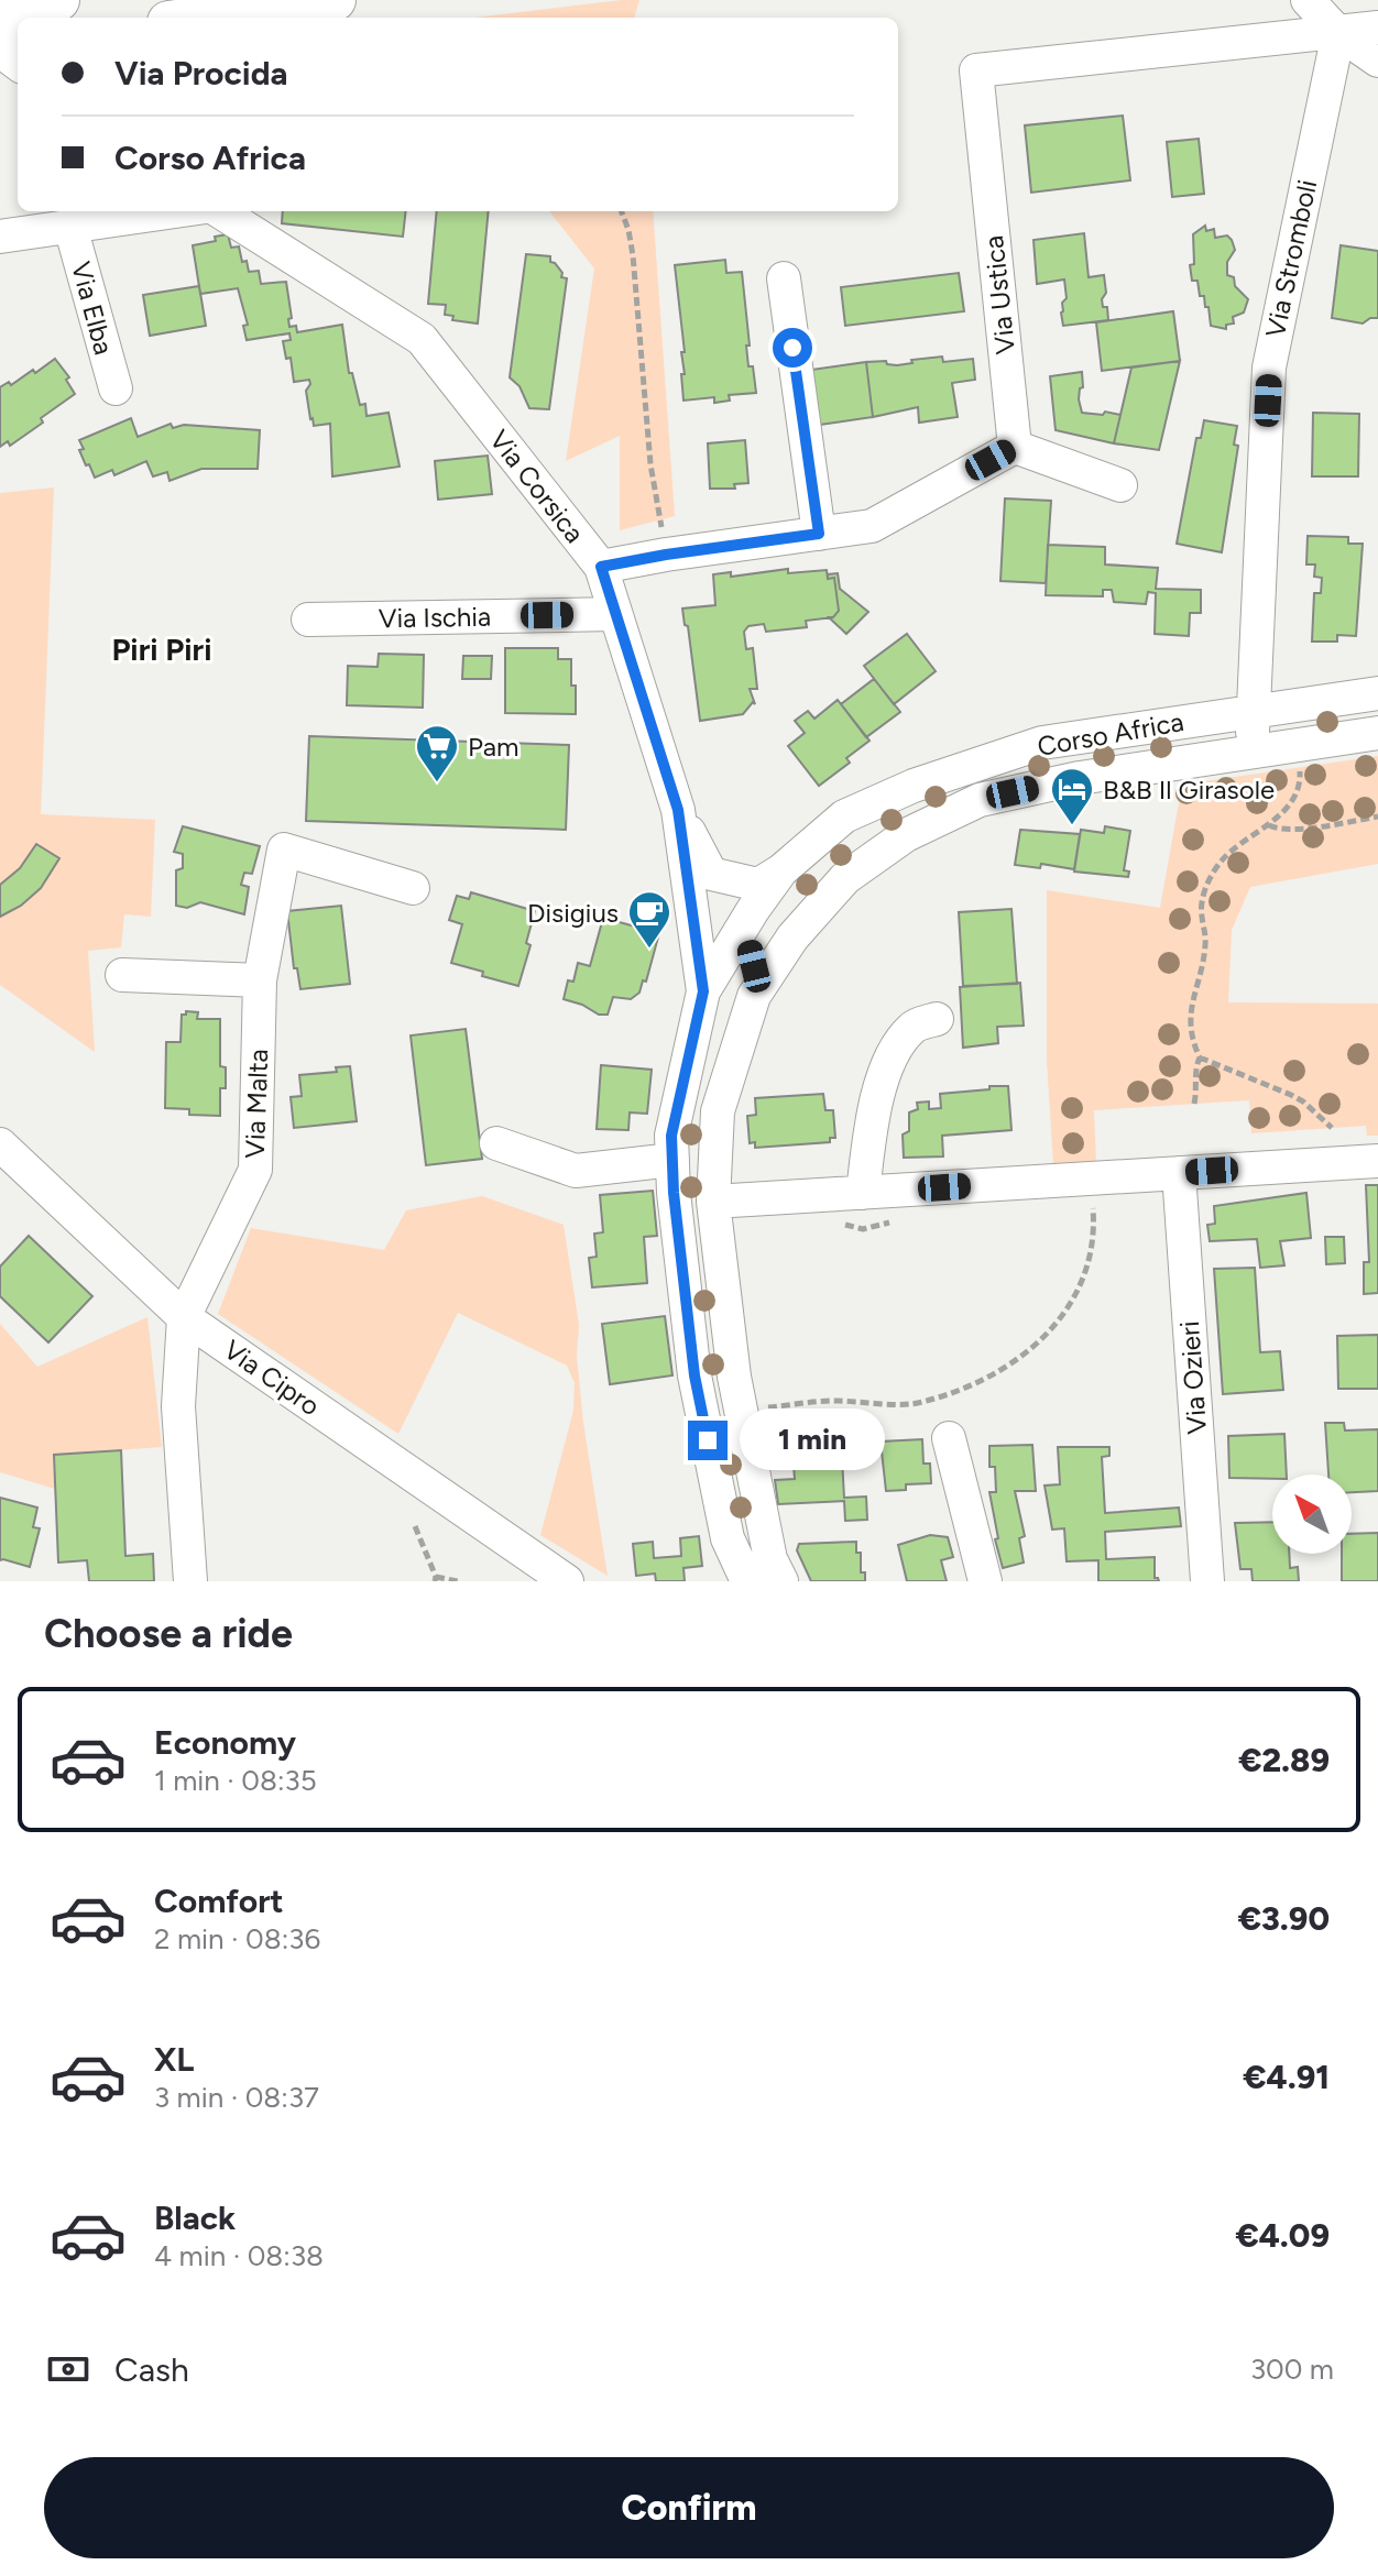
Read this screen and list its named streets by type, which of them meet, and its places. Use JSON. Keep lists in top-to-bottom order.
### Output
{
  "streets": {
    "street": [
      "Via Stromboli",
      "Via Ustica",
      "Via Elba",
      "Via Corsica",
      "Via Ischia",
      "Corso Africa",
      "Via Malta",
      "Via Cipro",
      "Via Ozieri"
    ]
  },
  "crossings": [
    ["Via Stromboli", "Via Ustica"],
    ["Via Stromboli", "Corso Africa"],
    ["Via Corsica", "Via Ischia"],
    ["Via Corsica", "Corso Africa"],
    ["Via Malta", "Via Cipro"]
  ],
  "districts": ["Piri Piri"],
  "places": {
    "supermarket": ["Pam"],
    "hotel": ["B&B Il Girasole"],
    "cafe": ["Disigius"]
  },
  "north": "top left",
  "page": {
    "banner": ["Via Procida", "Corso Africa"],
    "bubble": "1 min",
    "heading": "Choose a ride",
    "list": [
      {
        "name": "Economy",
        "note": "1 min · 08:35",
        "value": "€2.89"
      },
      {
        "name": "Comfort",
        "note": "2 min · 08:36",
        "value": "€3.90"
      },
      {
        "name": "XL",
        "note": "3 min · 08:37",
        "value": "€4.91"
      },
      {
        "name": "Black",
        "note": "4 min · 08:38",
        "value": "€4.09"
      }
    ],
    "pay": ["Cash", "300 m"],
    "buttons": "Confirm"
  }
}
